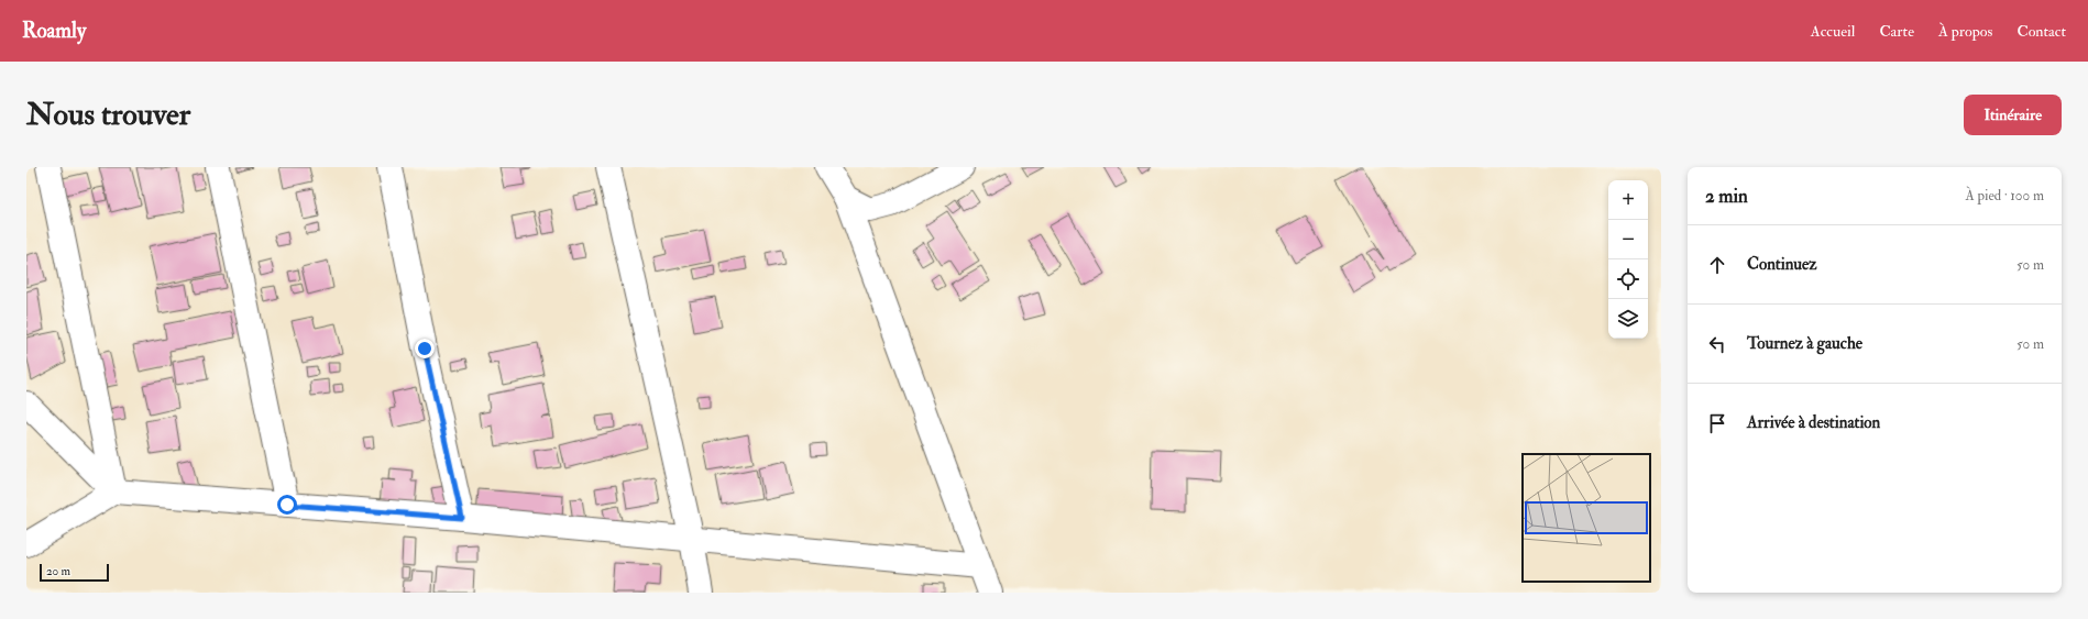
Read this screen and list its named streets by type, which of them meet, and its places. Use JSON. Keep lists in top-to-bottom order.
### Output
{
  "scale_bar": "20 m",
  "page": {
    "header": "Roamly",
    "nav": [
      "Accueil",
      "Carte",
      "À propos",
      "Contact"
    ],
    "buttons": "Itinéraire",
    "title": "Nous trouver",
    "heading": ["2 min", "À pied · 100 m"],
    "map_buttons": ["+", "−"],
    "list": [
      ["Continuez", "50 m"],
      ["Tournez à gauche", "50 m"],
      "Arrivée à destination"
    ],
    "scale": "20 m"
  }
}
